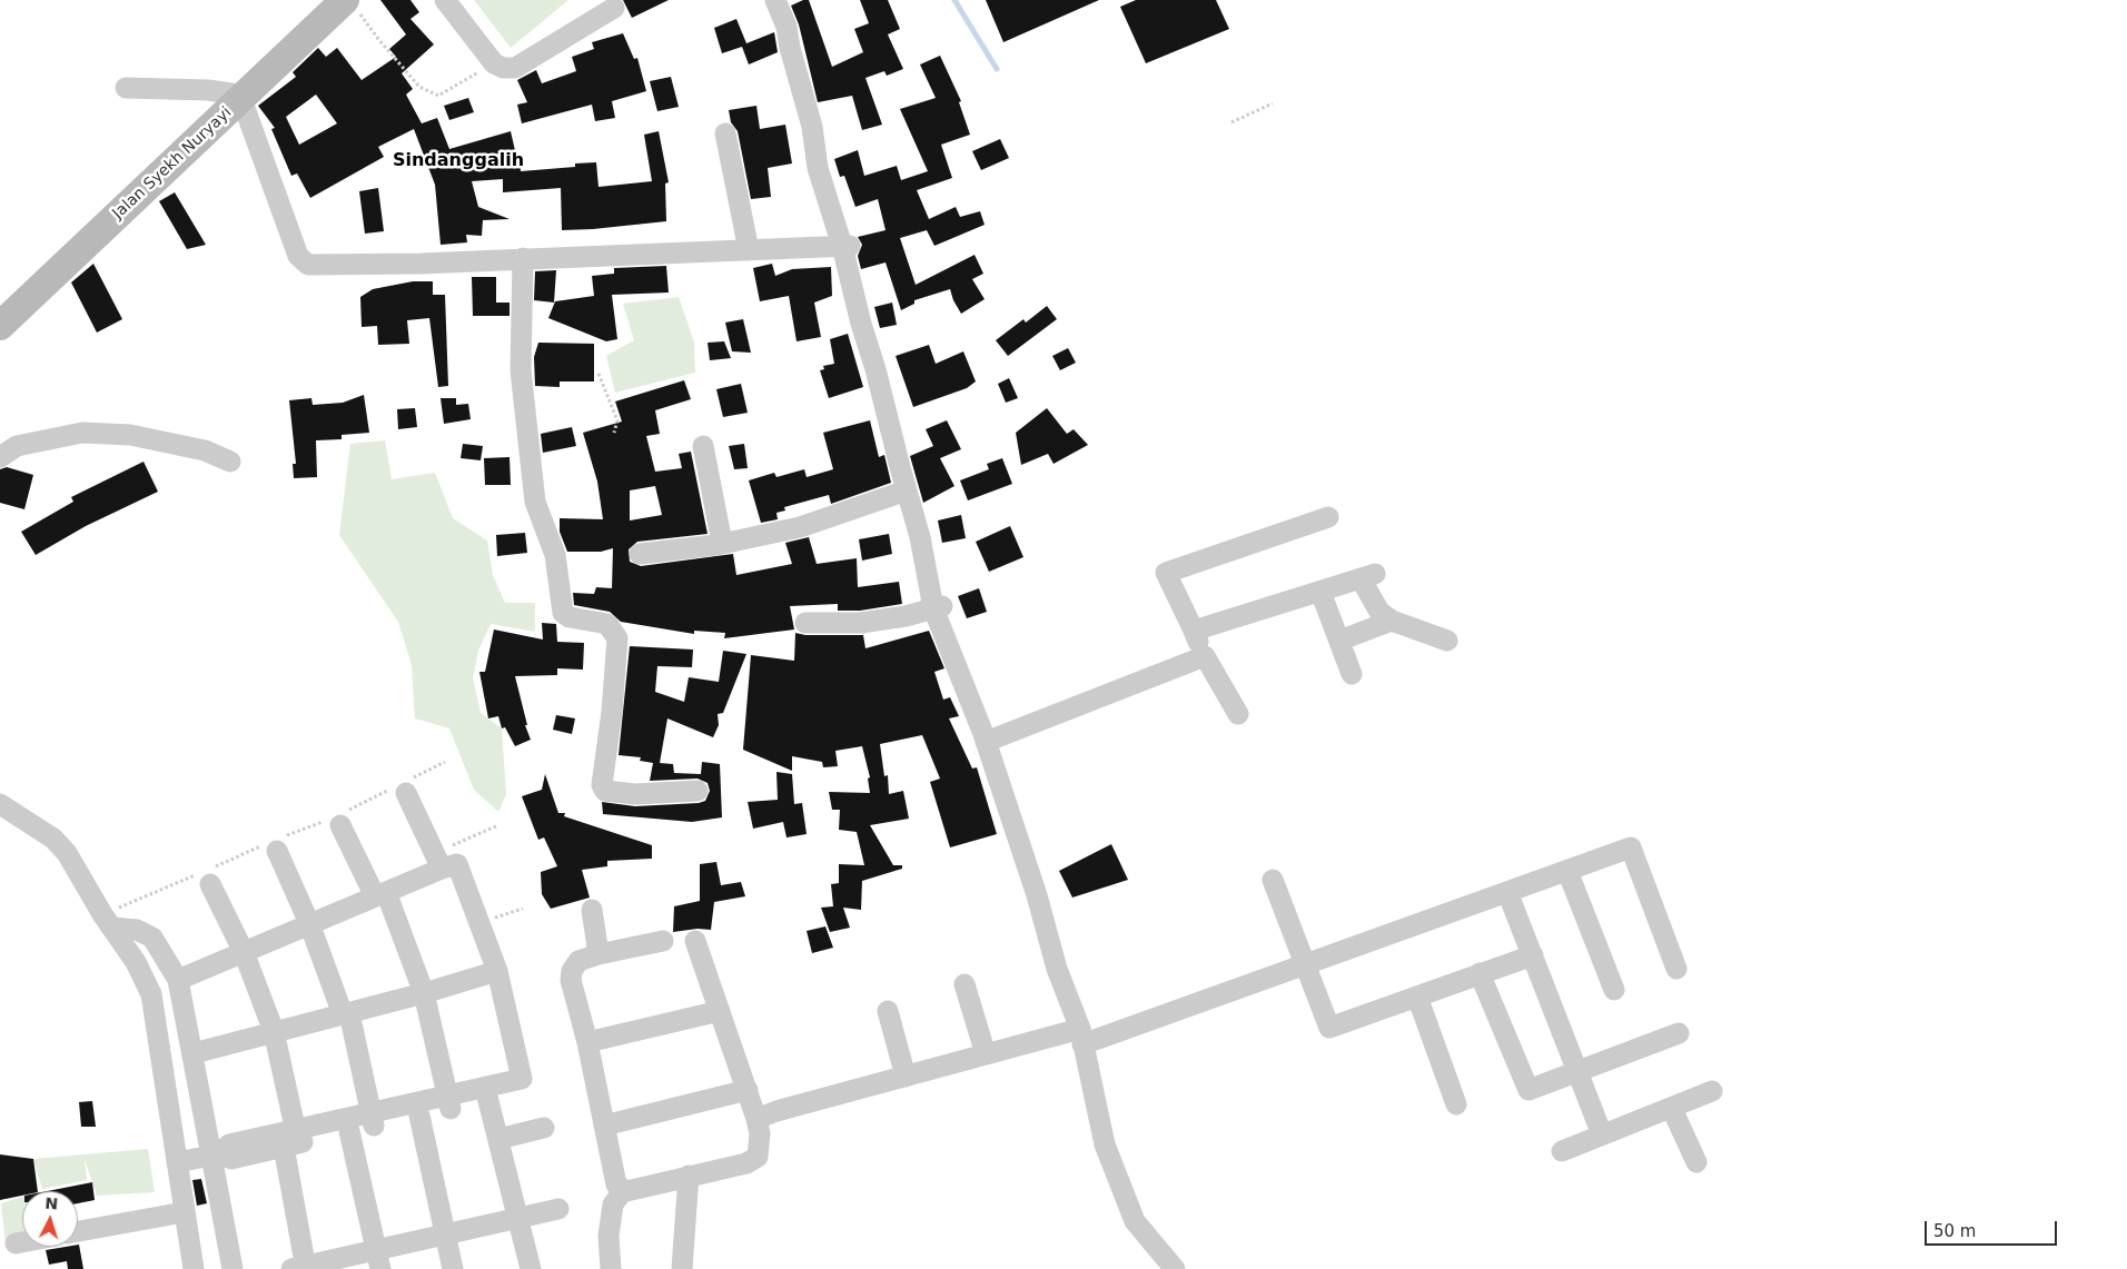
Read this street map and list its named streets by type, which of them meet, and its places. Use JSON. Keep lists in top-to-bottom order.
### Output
{
  "streets": {
    "main road": ["Jalan Syekh Nuryayi"]
  },
  "districts": ["Sindanggalih"],
  "scale_bar": "50 m",
  "north": "top"
}
